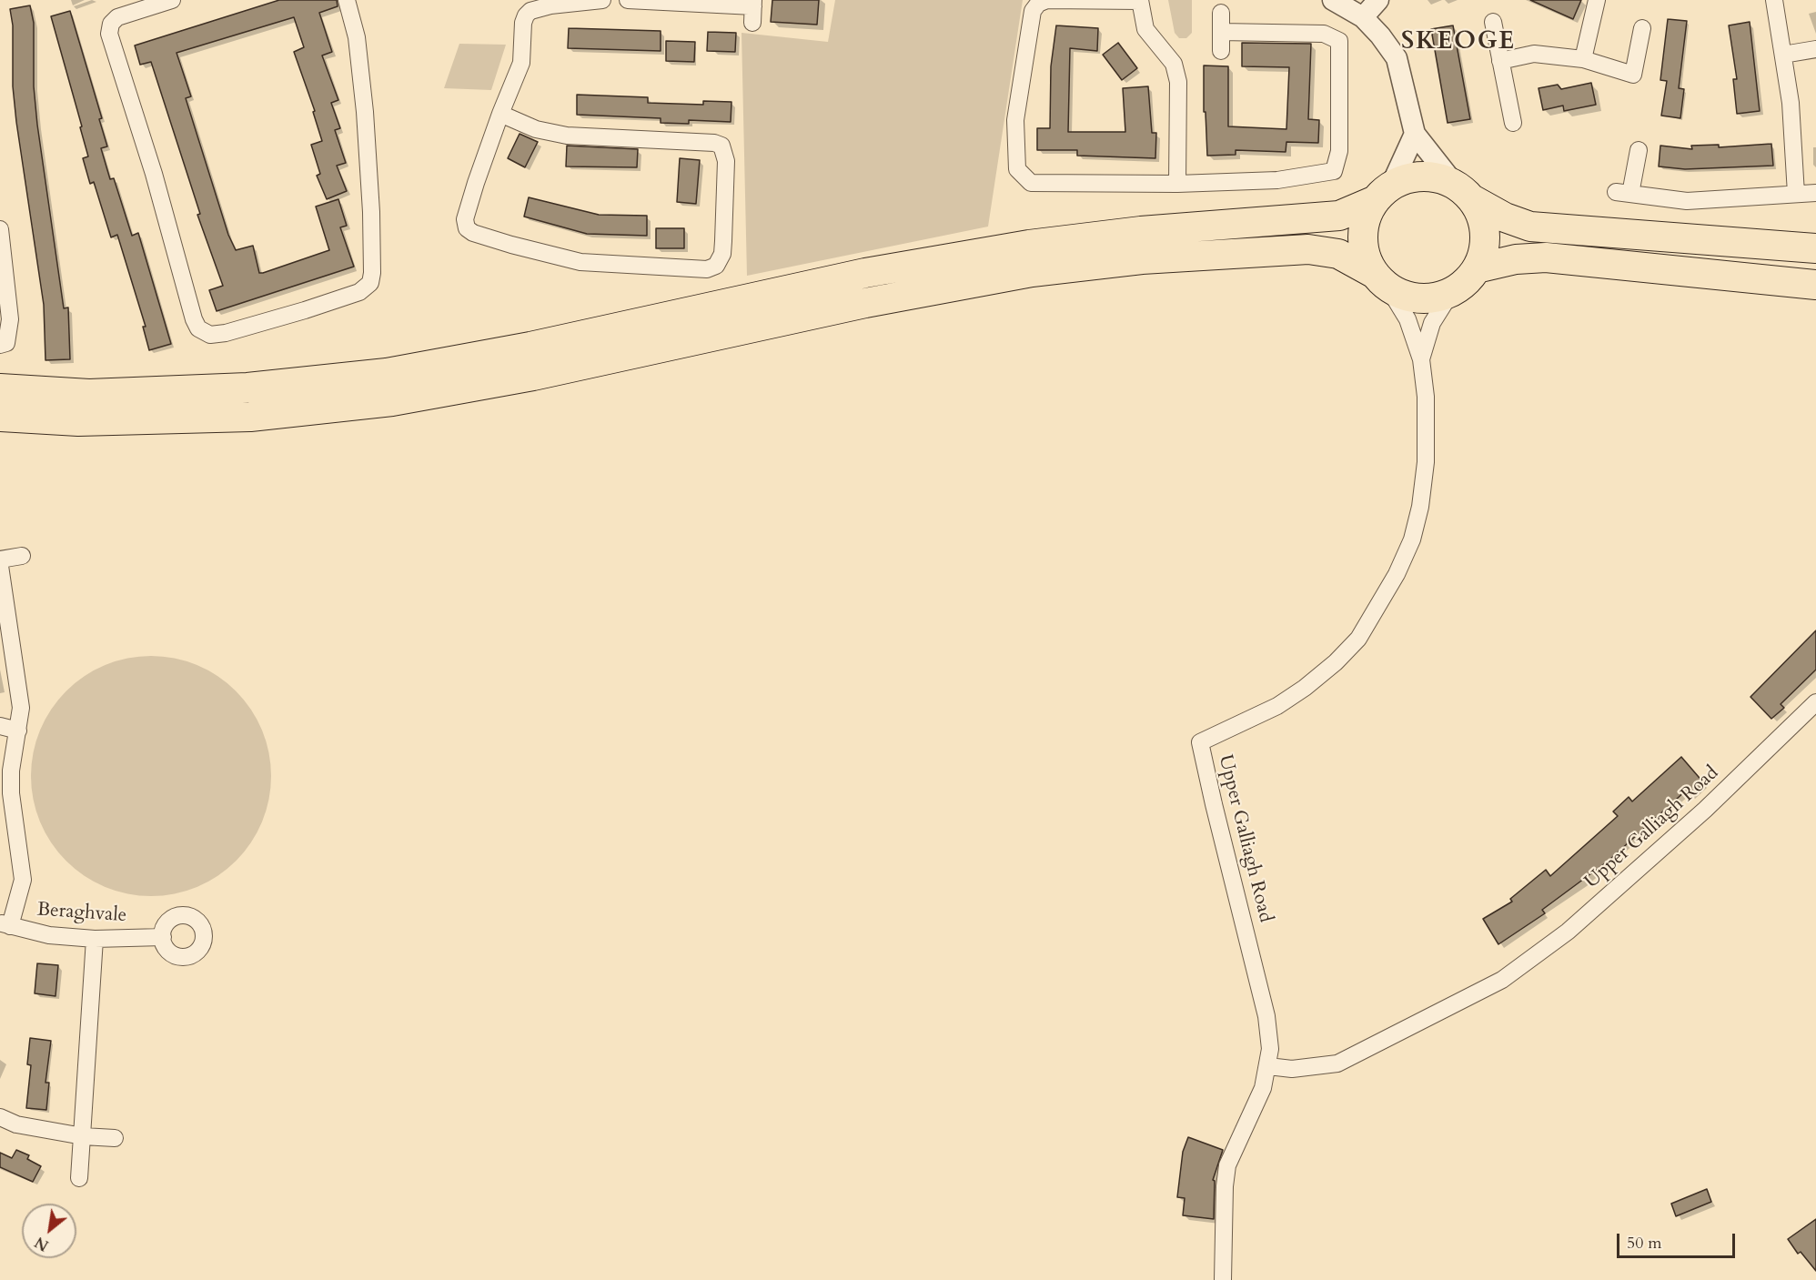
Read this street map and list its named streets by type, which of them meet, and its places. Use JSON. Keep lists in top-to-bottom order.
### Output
{
  "streets": {
    "street": ["Upper Galliagh Road", "Beraghvale"]
  },
  "districts": ["SKEOGE"],
  "scale_bar": "50 m",
  "north": "bottom left"
}
